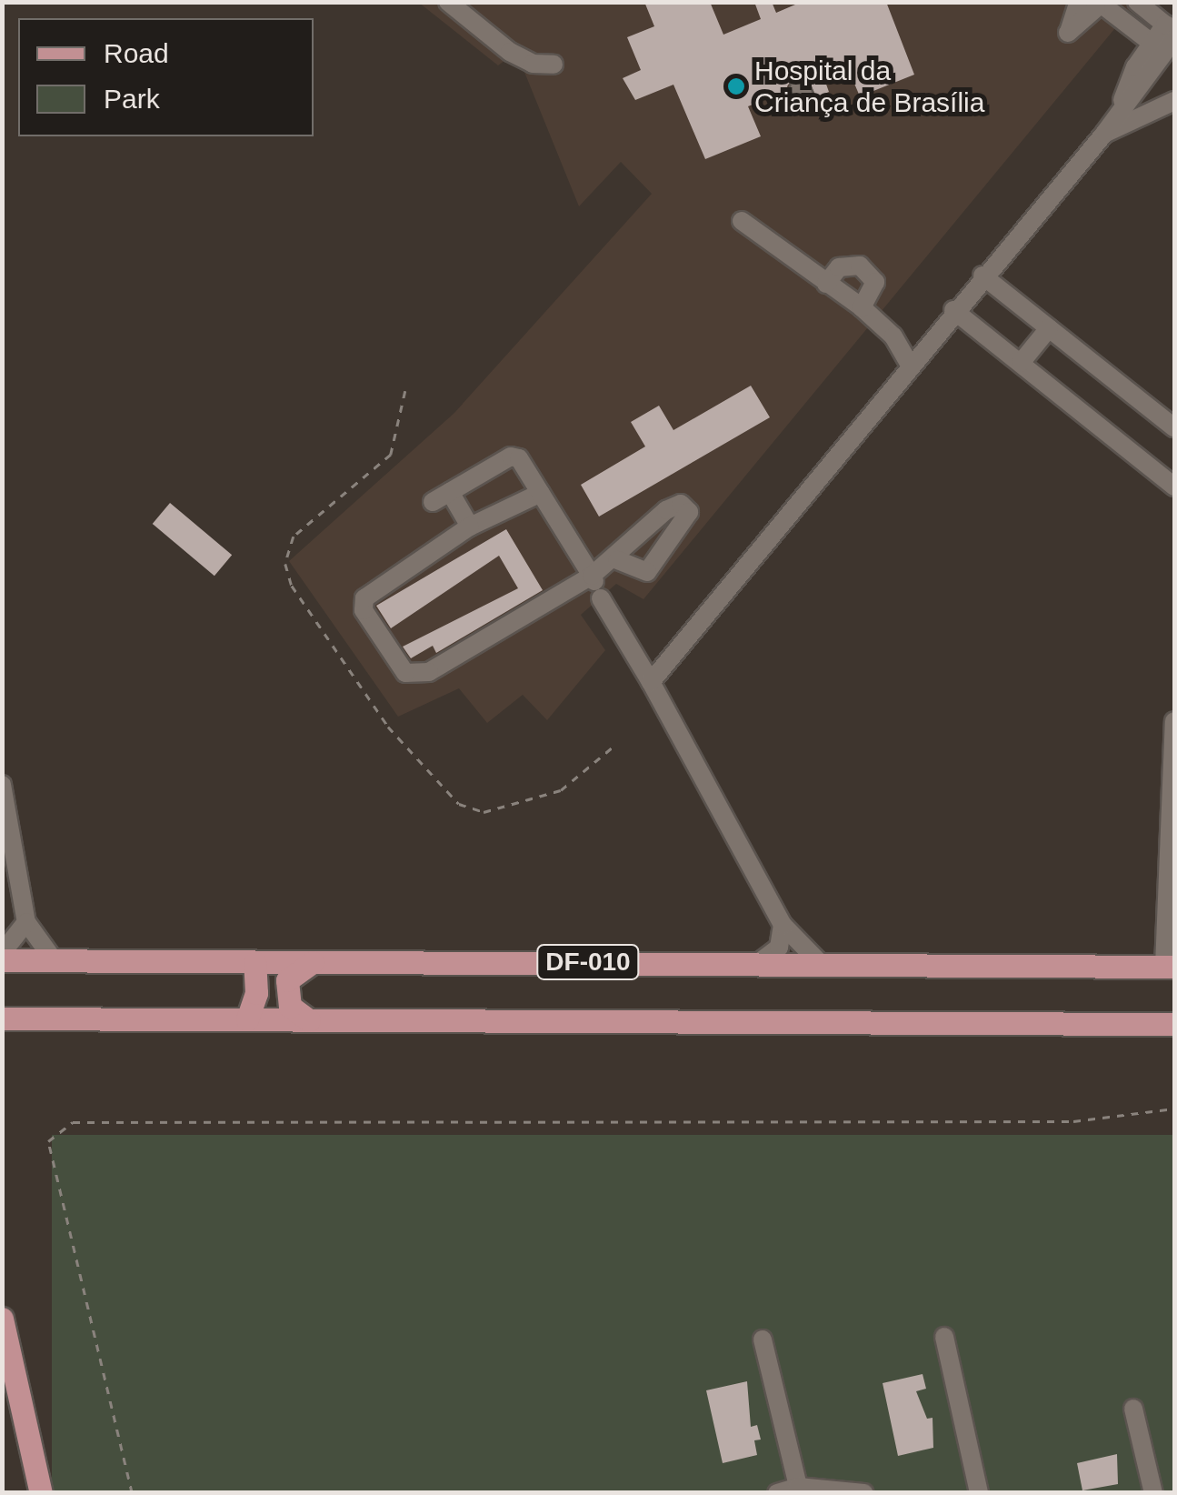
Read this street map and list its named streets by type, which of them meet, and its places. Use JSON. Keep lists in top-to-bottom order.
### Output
{
  "streets": {
    "main road": ["DF-010"]
  },
  "places": ["Hospital da Criança de Brasília"],
  "legend": ["Road", "Park"]
}
